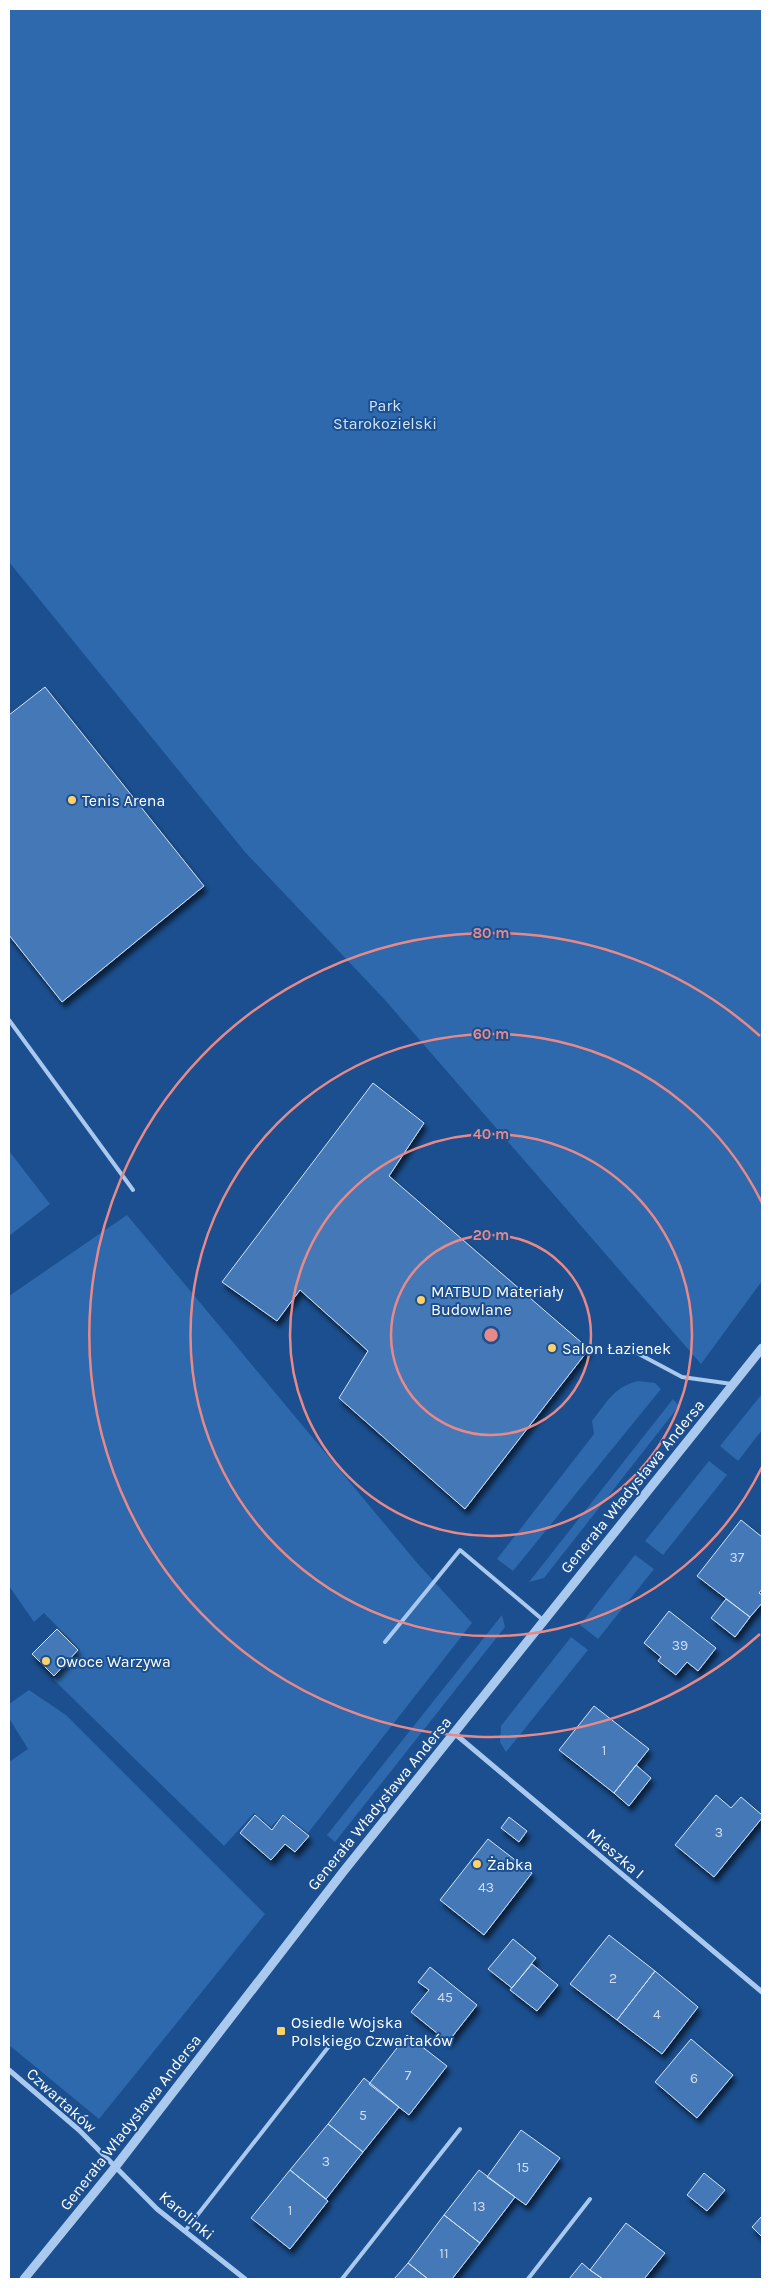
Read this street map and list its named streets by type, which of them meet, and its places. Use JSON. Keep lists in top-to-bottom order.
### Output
{
  "streets": {
    "street": [
      "Generała Władysława Andersa",
      "Mieszka I",
      "Czwartaków",
      "Karolinki"
    ]
  },
  "crossings": [
    ["Generała Władysława Andersa", "Mieszka I"],
    ["Generała Władysława Andersa", "Czwartaków"],
    ["Generała Władysława Andersa", "Karolinki"],
    ["Czwartaków", "Karolinki"]
  ],
  "parks": ["Park Starokozielski"],
  "places": {
    "other": [
      "Tenis Arena",
      "MATBUD Materiały Budowlane",
      "Salon Łazienek",
      "Owoce Warzywa",
      "Żabka"
    ],
    "transit": ["Osiedle Wojska Polskiego Czwartaków"]
  },
  "house_numbers": [
    "37",
    "39",
    "1",
    "3",
    "43",
    "2",
    "45",
    "4",
    "7",
    "6",
    "5",
    "3",
    "15",
    "13",
    "1",
    "11"
  ],
  "rings": [
    "80 m",
    "60 m",
    "40 m",
    "20 m"
  ]
}
